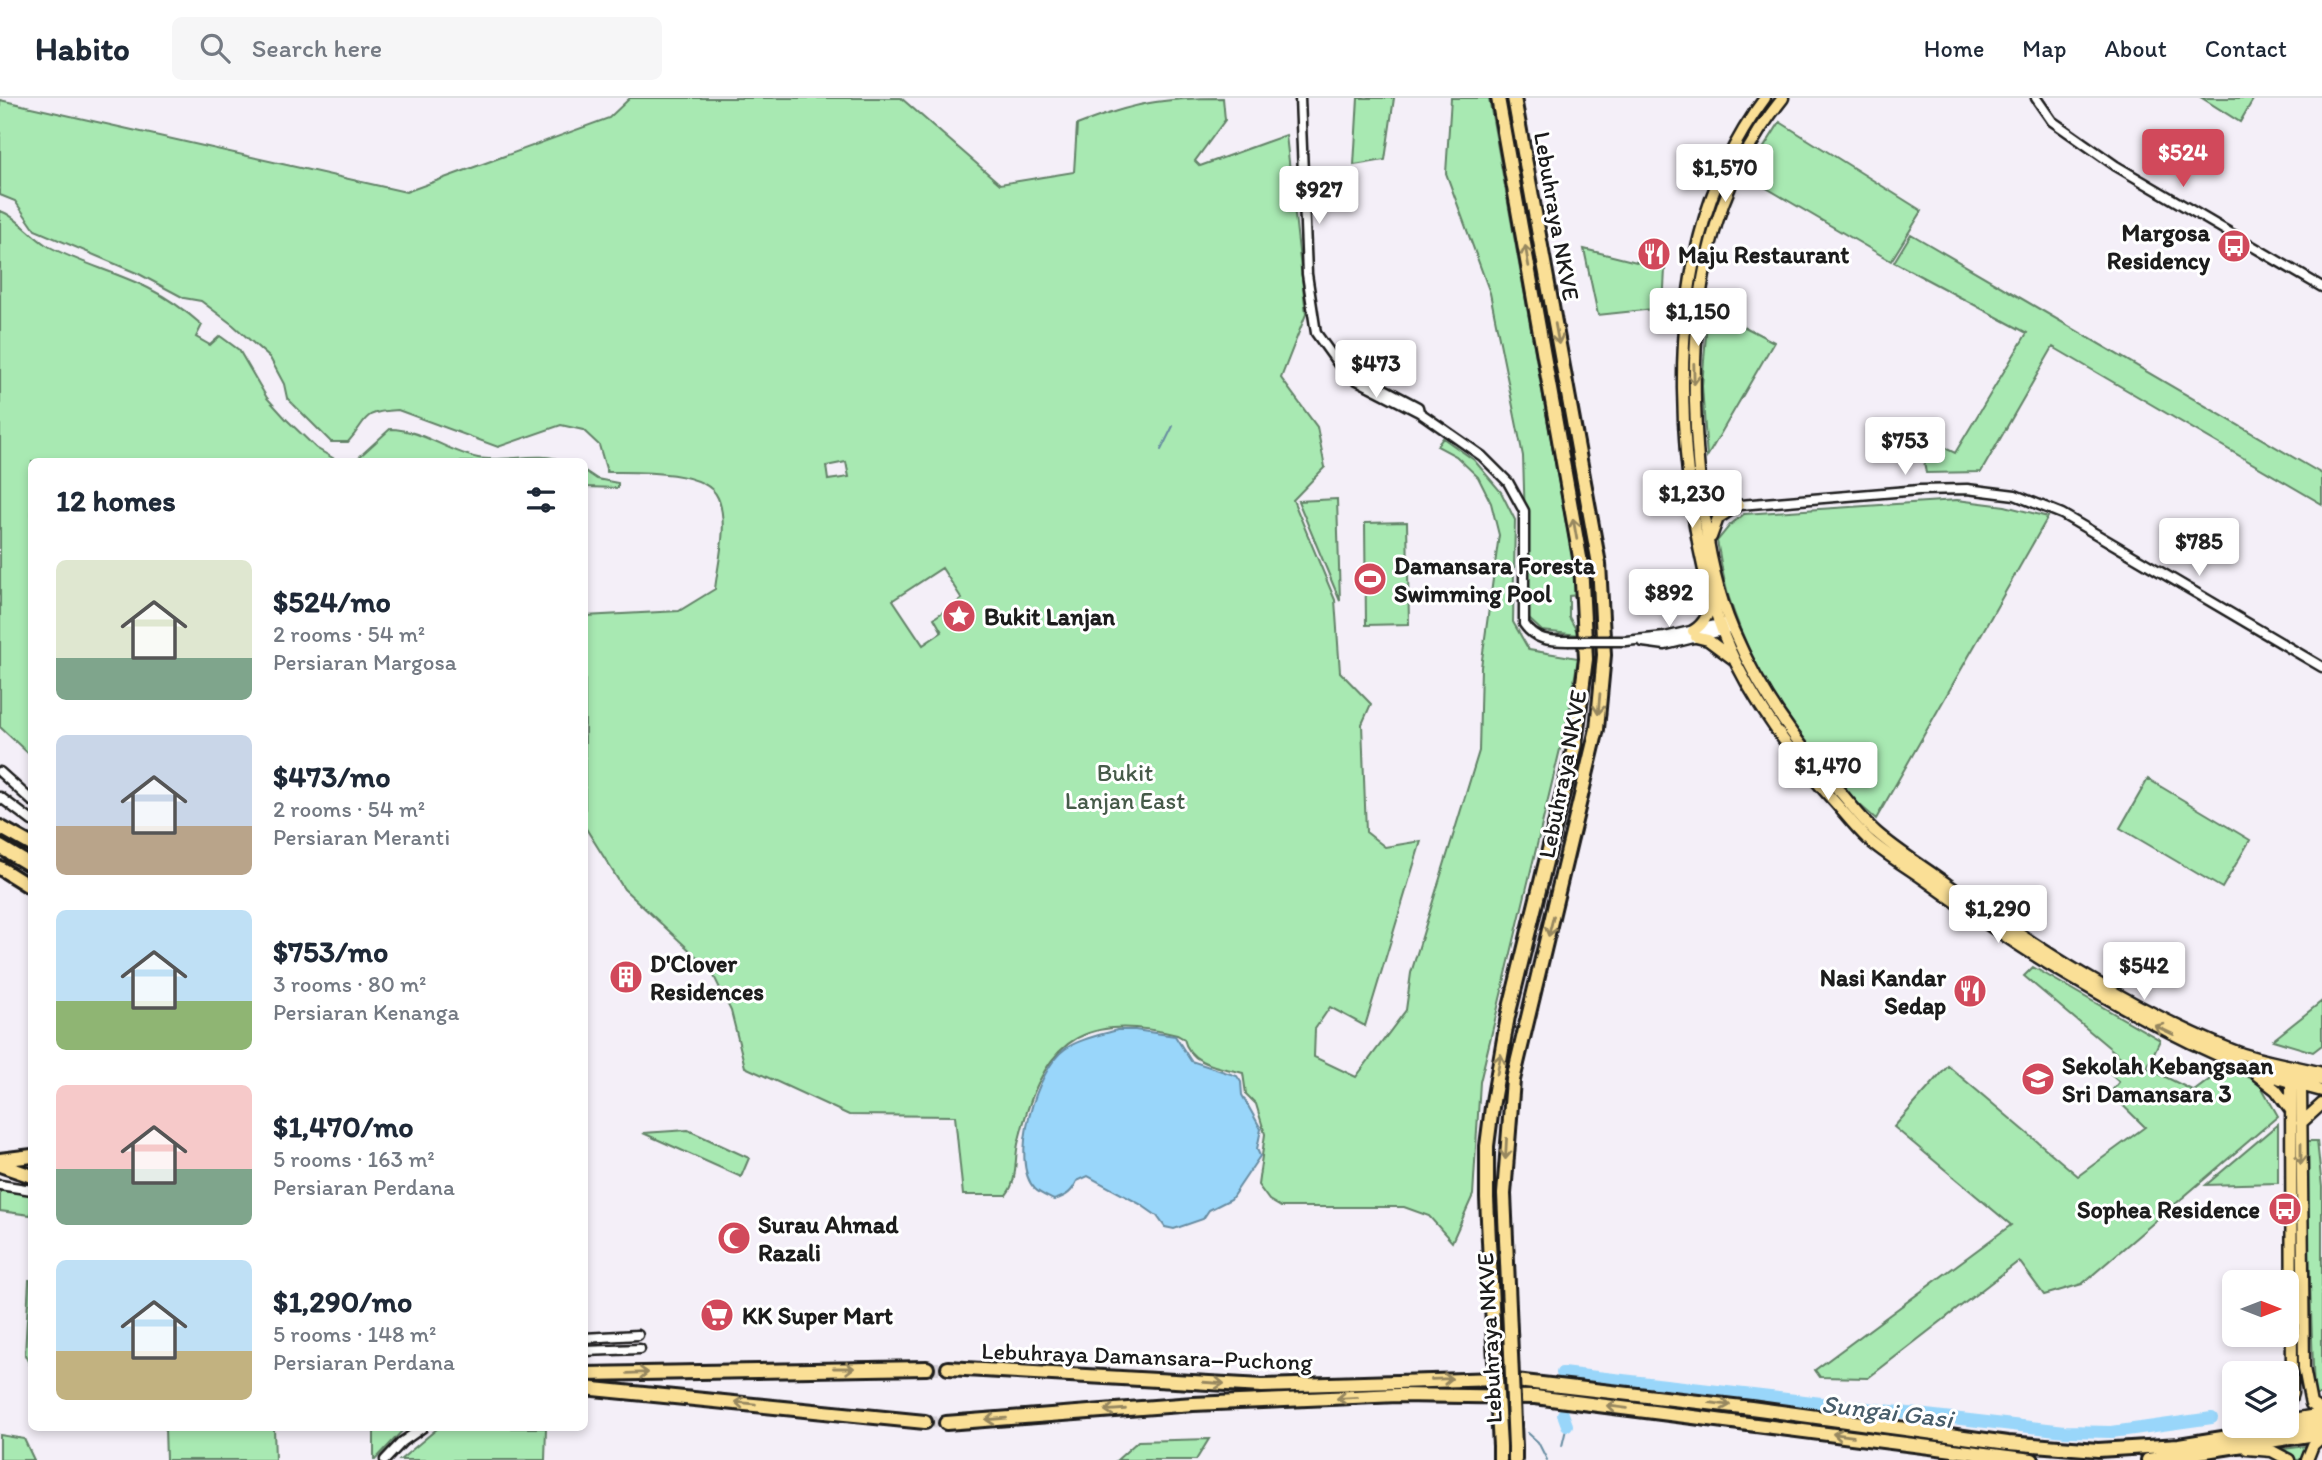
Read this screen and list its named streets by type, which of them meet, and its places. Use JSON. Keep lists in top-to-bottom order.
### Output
{
  "streets": {
    "highway": ["Lebuhraya NKVE", "Lebuhraya Damansara–Puchong"]
  },
  "water": ["Sungai Gasi"],
  "parks": ["Bukit Lanjan East"],
  "places": {
    "bus stop": ["Margosa Residency", "Sophea Residence"],
    "restaurant": ["Maju Restaurant", "Nasi Kandar Sedap"],
    "sports": ["Damansara Foresta Swimming Pool"],
    "place": ["Bukit Lanjan"],
    "building": ["D'Clover Residences"],
    "school or university": ["Sekolah Kebangsaan Sri Damansara 3"],
    "mosque": ["Surau Ahmad Razali"],
    "supermarket": ["KK Super Mart"]
  },
  "north": "right",
  "page": {
    "header": "Habito",
    "search": "Search here",
    "nav": [
      "Home",
      "Map",
      "About",
      "Contact"
    ],
    "price": [
      "$524",
      "$1,570",
      "$927",
      "$1,150",
      "$473",
      "$753",
      "$1,230",
      "$785",
      "$892",
      "$1,470",
      "$1,290",
      "$542"
    ],
    "heading": "12 homes",
    "list": [
      {
        "name": "$524/mo",
        "note": "2 rooms · 54 m² · Persiaran Margosa"
      },
      {
        "name": "$473/mo",
        "note": "2 rooms · 54 m² · Persiaran Meranti"
      },
      {
        "name": "$753/mo",
        "note": "3 rooms · 80 m² · Persiaran Kenanga"
      },
      {
        "name": "$1,470/mo",
        "note": "5 rooms · 163 m² · Persiaran Perdana"
      },
      {
        "name": "$1,290/mo",
        "note": "5 rooms · 148 m² · Persiaran Perdana"
      }
    ]
  }
}
